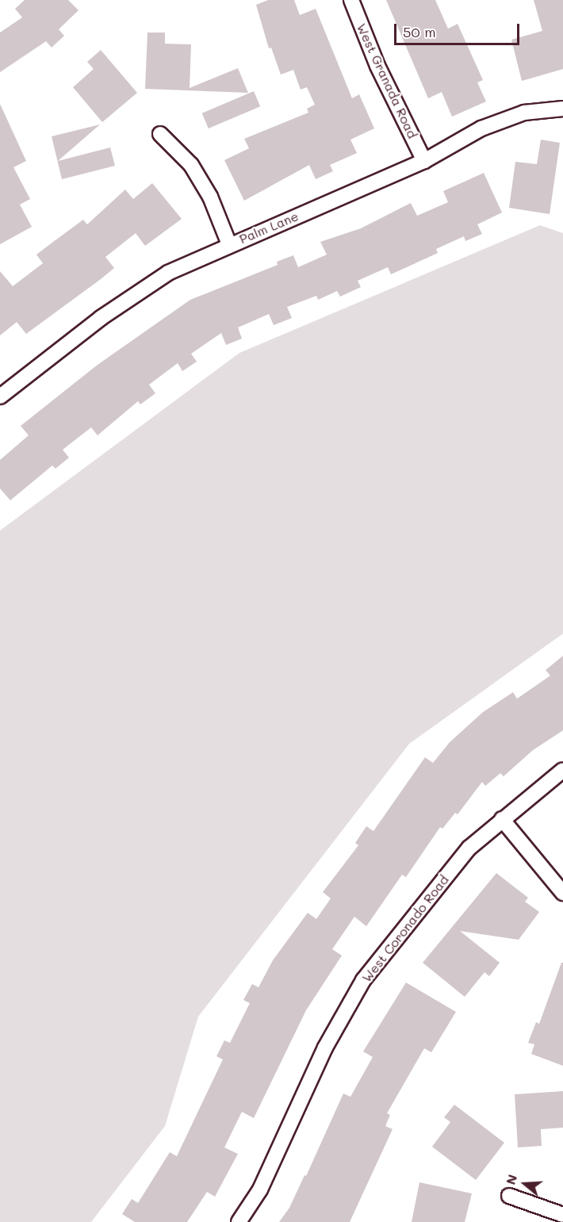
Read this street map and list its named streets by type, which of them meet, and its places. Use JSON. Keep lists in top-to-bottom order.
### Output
{
  "streets": {
    "street": ["West Granada Road", "Palm Lane", "West Coronado Road"]
  },
  "crossings": [
    ["West Granada Road", "Palm Lane"]
  ],
  "scale_bar": "50 m",
  "north": "left"
}
